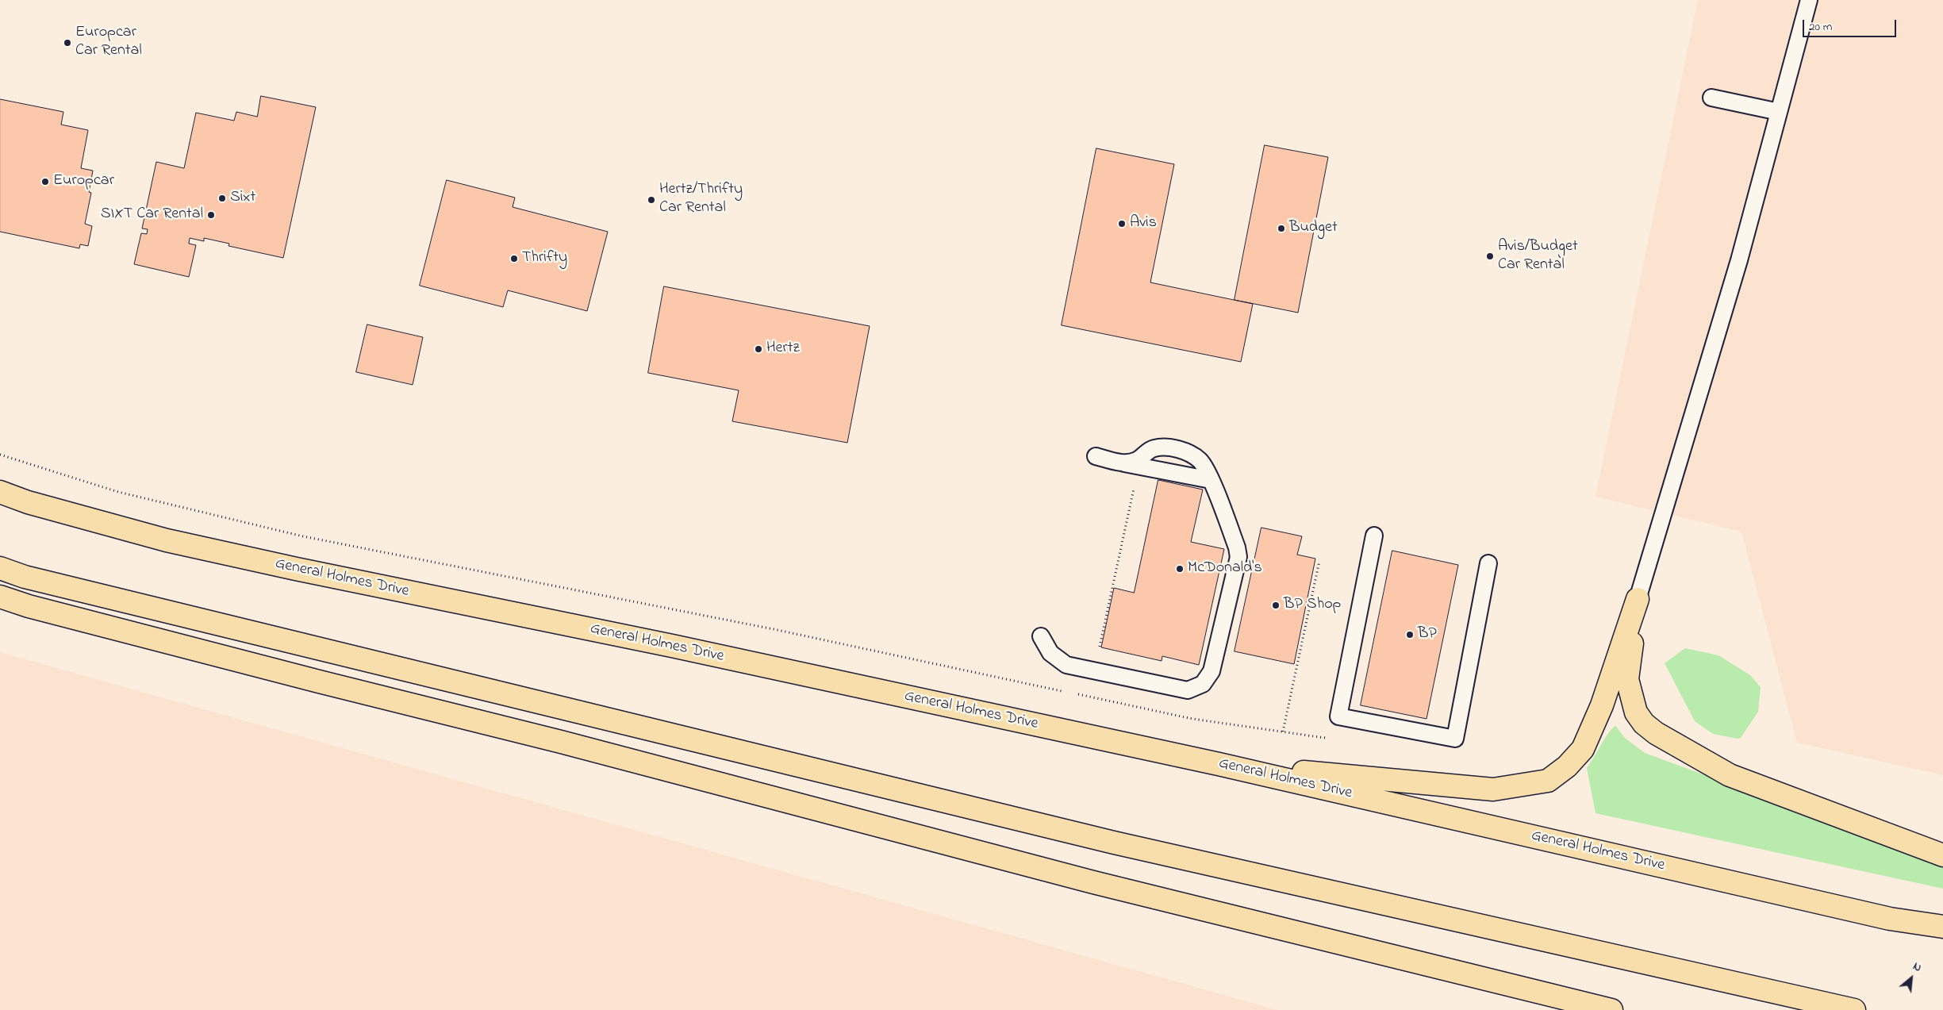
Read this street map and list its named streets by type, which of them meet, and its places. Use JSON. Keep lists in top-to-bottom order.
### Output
{
  "streets": {
    "highway": ["General Holmes Drive"]
  },
  "places": [
    "Europcar Car Rental",
    "Europcar",
    "Sixt",
    "Hertz/Thrifty Car Rental",
    "SIXT Car Rental",
    "Avis",
    "Budget",
    "Avis/Budget Car Rental",
    "Thrifty",
    "Hertz",
    "McDonald's",
    "BP Shop",
    "BP"
  ],
  "scale_bar": "20 m",
  "north": "top right"
}
